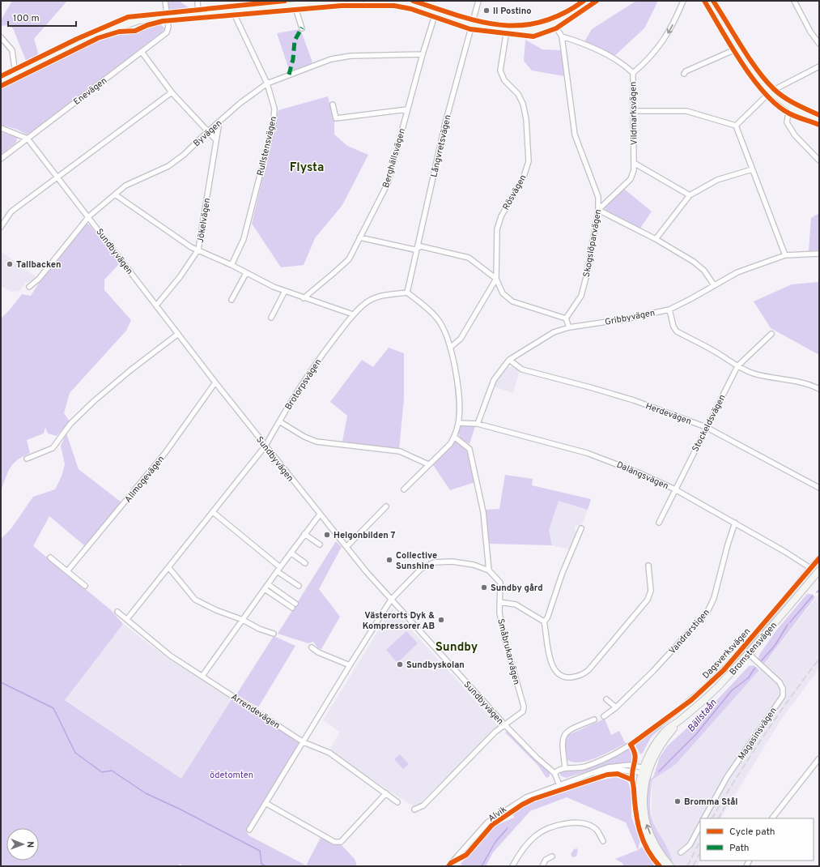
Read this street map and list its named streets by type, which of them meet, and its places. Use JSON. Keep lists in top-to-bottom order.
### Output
{
  "streets": {
    "street": [
      "Enevägen",
      "Vildmarksvägen",
      "Byvägen",
      "Rullstensvägen",
      "Långvretsvägen",
      "Berghällsvägen",
      "Rösvägen",
      "Jökelvägen",
      "Skogslöparvägen",
      "Sundbyvägen",
      "Gribbyvägen",
      "Brotorpsvägen",
      "Herdevägen",
      "Stockeldsvägen",
      "Dalängsvägen",
      "Allmogevägen",
      "Vandrarstigen",
      "Bromstensvägen",
      "Småbrukarvägen",
      "Dagsverksvägen",
      "Arrendevägen",
      "Magasinsvägen"
    ],
    "cycle path": ["Alvik"]
  },
  "crossings": [
    ["Enevägen", "Sundbyvägen"],
    ["Vildmarksvägen", "Skogslöparvägen"],
    ["Byvägen", "Rullstensvägen"],
    ["Byvägen", "Berghällsvägen"],
    ["Byvägen", "Jökelvägen"],
    ["Byvägen", "Sundbyvägen"],
    ["Långvretsvägen", "Brotorpsvägen"],
    ["Jökelvägen", "Sundbyvägen"],
    ["Sundbyvägen", "Brotorpsvägen"],
    ["Sundbyvägen", "Allmogevägen"],
    ["Sundbyvägen", "Småbrukarvägen"],
    ["Sundbyvägen", "Dagsverksvägen"],
    ["Gribbyvägen", "Herdevägen"],
    ["Gribbyvägen", "Dalängsvägen"],
    ["Brotorpsvägen", "Arrendevägen"],
    ["Herdevägen", "Stockeldsvägen"],
    ["Stockeldsvägen", "Dalängsvägen"],
    ["Dalängsvägen", "Vandrarstigen"],
    ["Dalängsvägen", "Dagsverksvägen"],
    ["Bromstensvägen", "Magasinsvägen"],
    ["Småbrukarvägen", "Arrendevägen"]
  ],
  "one_way": ["Vildmarksvägen"],
  "districts": ["Flysta", "Sundby"],
  "water": ["Bällstaån"],
  "parks": ["ödetomten"],
  "places": [
    "Il Postino",
    "Tallbacken",
    "Helgonbilden 7",
    "Collective Sunshine",
    "Sundby gård",
    "Västerorts Dyk & Kompressorer AB",
    "Sundbyskolan",
    "Bromma Stål"
  ],
  "legend": ["Cycle path", "Path"],
  "scale_bar": "100 m",
  "north": "right"
}
